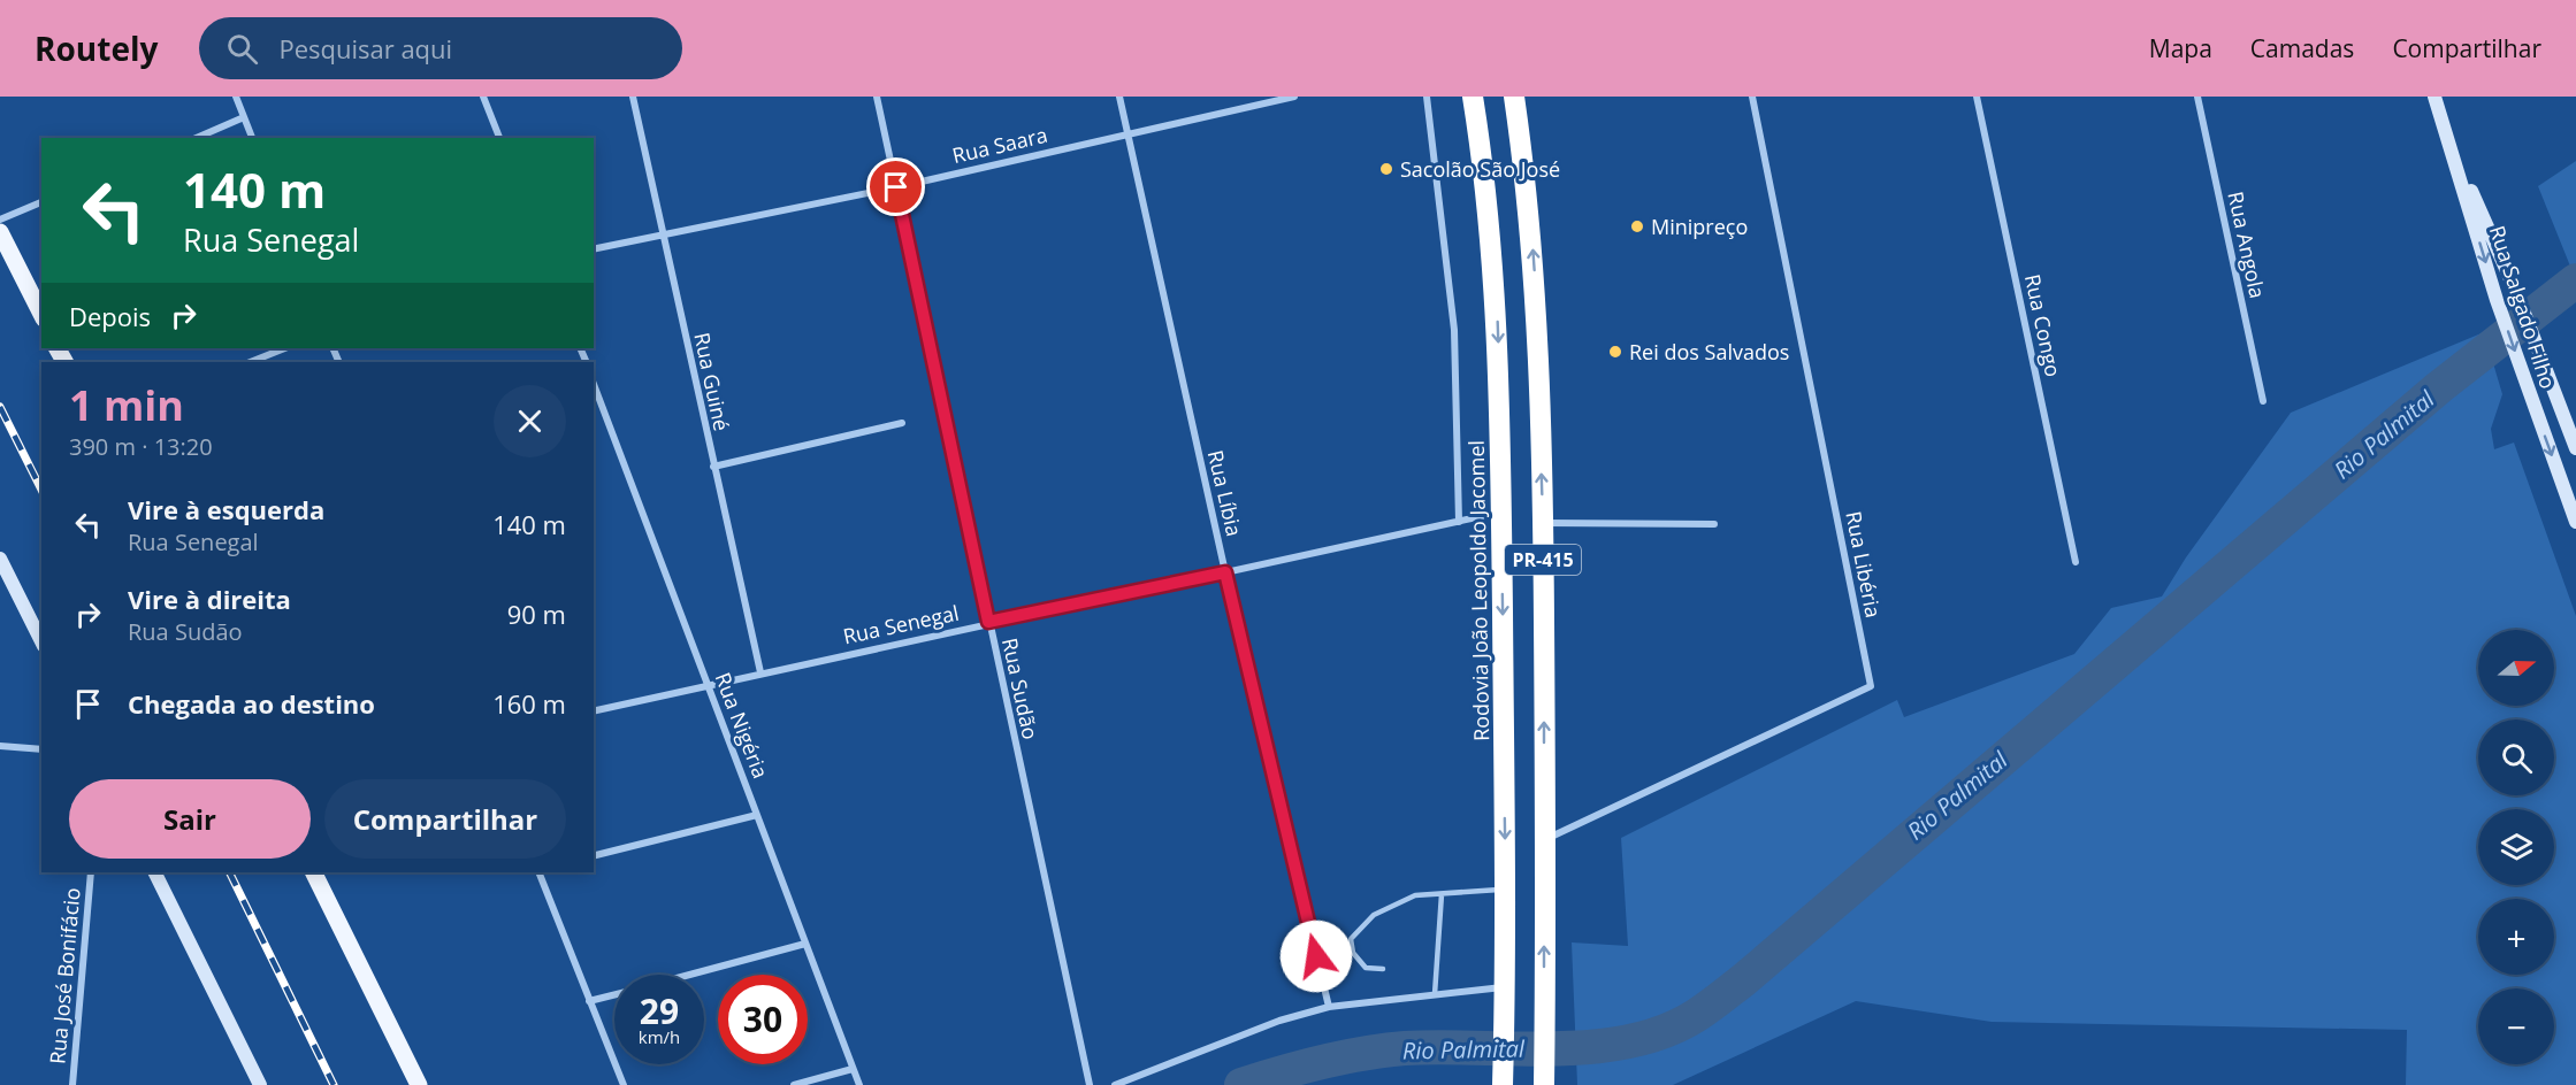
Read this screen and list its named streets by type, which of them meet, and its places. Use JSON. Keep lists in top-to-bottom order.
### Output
{
  "streets": {
    "highway": ["PR-415", "Rodovia João Leopoldo Jacomel"],
    "main road": ["Rua Salgado Filho"],
    "street": [
      "Rua Saara",
      "Rua Angola",
      "Rua Congo",
      "Rua Guiné",
      "Rua Líbia",
      "Rua Libéria",
      "Rua Senegal",
      "Rua Sudão",
      "Rua Nigéria",
      "Rua José Bonifácio"
    ]
  },
  "crossings": [
    ["Rua Saara", "Rua Guiné"],
    ["Rua Saara", "Rua Líbia"],
    ["Rua Saara", "Rua Sudão"],
    ["Rua Guiné", "Rua Senegal"],
    ["Rua Líbia", "Rua Senegal"],
    ["PR-415", "Rua Libéria"],
    ["Rodovia João Leopoldo Jacomel", "Rua Senegal"],
    ["Rua Senegal", "Rua Sudão"],
    ["Rua Senegal", "Rua Nigéria"]
  ],
  "water": ["Rio Palmital"],
  "places": ["Sacolão São José", "Minipreço", "Rei dos Salvados"],
  "north": "right",
  "page": {
    "header": "Routely",
    "search": "Pesquisar aqui",
    "nav": ["Mapa", "Camadas", "Compartilhar"],
    "turn": ["140 m", "Rua Senegal"],
    "then": "Depois",
    "heading": ["1 min", "390 m · 13:20"],
    "list": [
      {
        "name": "Vire à esquerda",
        "note": "Rua Senegal",
        "value": "140 m"
      },
      {
        "name": "Vire à direita",
        "note": "Rua Sudão",
        "value": "90 m"
      },
      {
        "name": "Chegada ao destino",
        "value": "160 m"
      }
    ],
    "map_buttons": ["+", "−"],
    "buttons": ["Sair", "Compartilhar"],
    "speed": "29 km/h",
    "limit": "30"
  }
}
